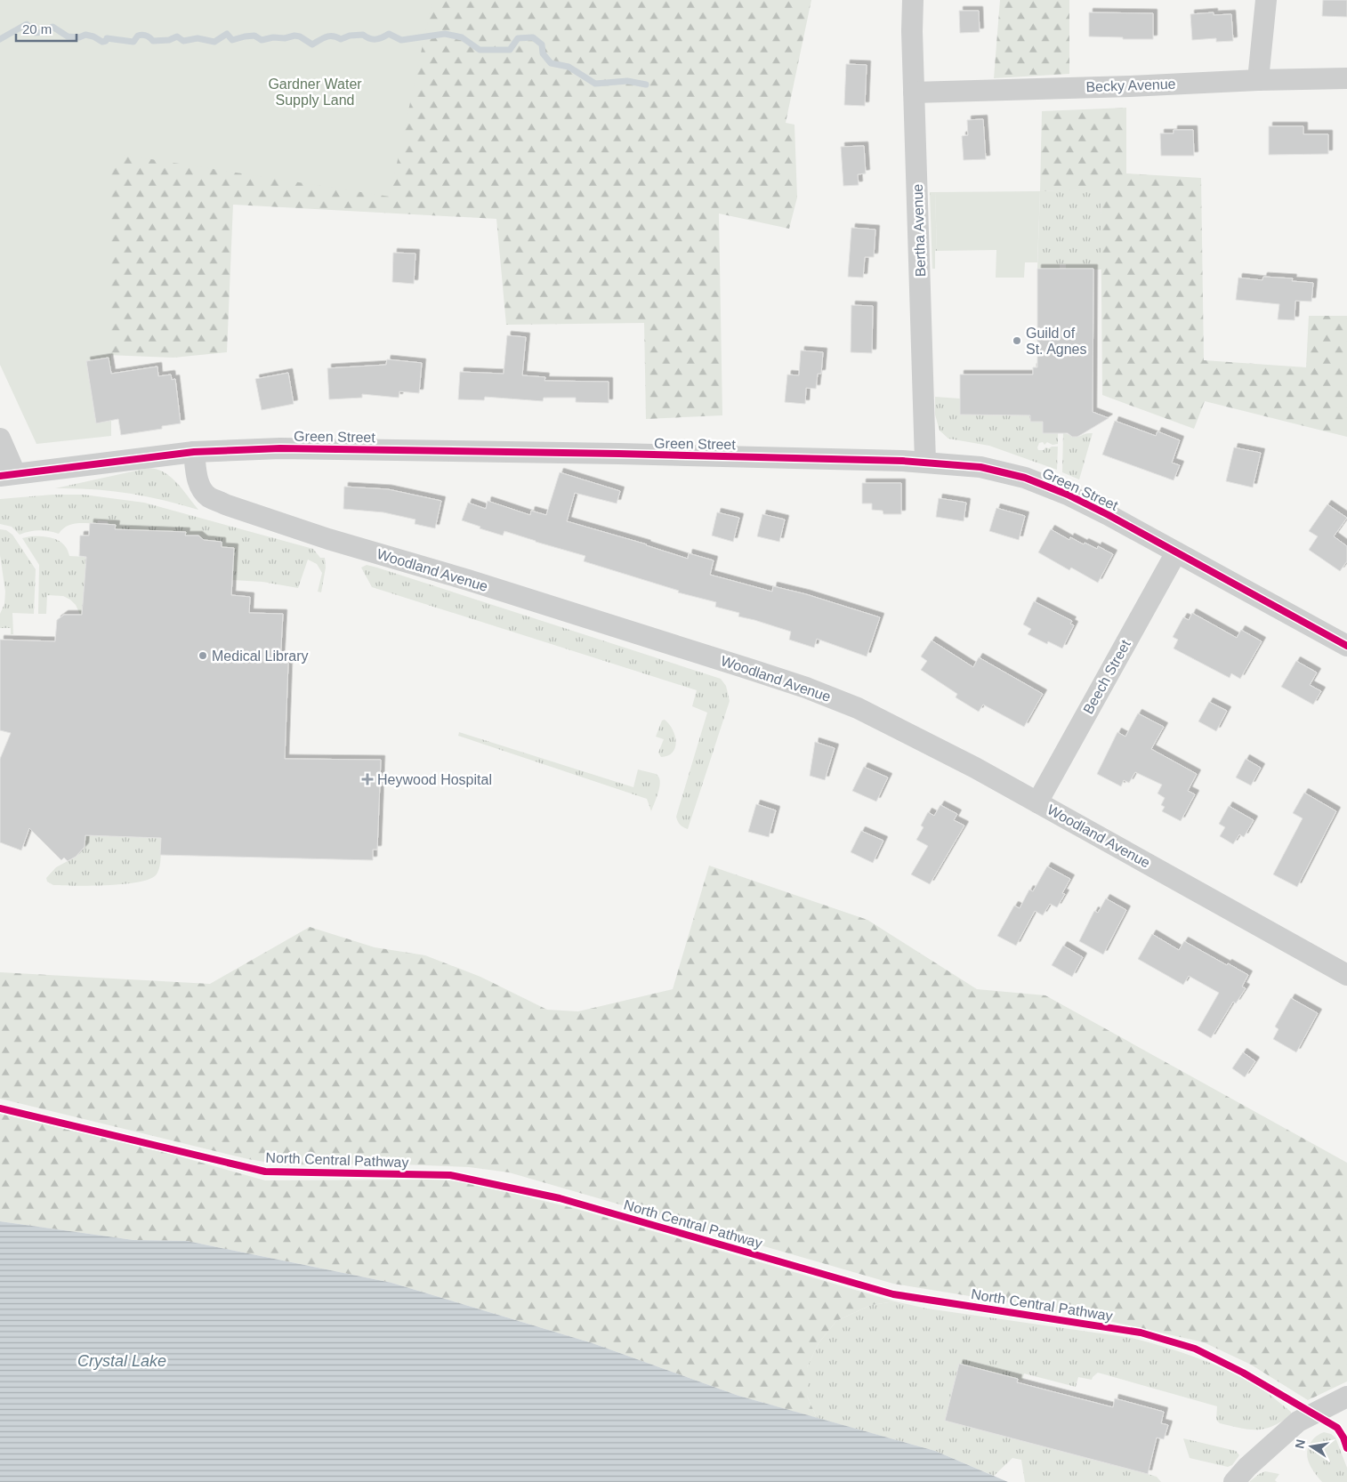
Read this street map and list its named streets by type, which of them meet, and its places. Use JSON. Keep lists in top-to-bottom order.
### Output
{
  "streets": {
    "street": [
      "Becky Avenue",
      "Bertha Avenue",
      "Green Street",
      "Woodland Avenue",
      "Beech Street"
    ],
    "cycle path": ["North Central Pathway"]
  },
  "crossings": [
    ["Becky Avenue", "Bertha Avenue"],
    ["Bertha Avenue", "Green Street"],
    ["Green Street", "Woodland Avenue"],
    ["Green Street", "Beech Street"],
    ["Woodland Avenue", "Beech Street"]
  ],
  "water": ["Crystal Lake"],
  "parks": ["Gardner Water Supply Land"],
  "places": {
    "other": ["Guild of St. Agnes", "Medical Library"],
    "health": ["Heywood Hospital"]
  },
  "scale_bar": "20 m",
  "north": "left"
}
